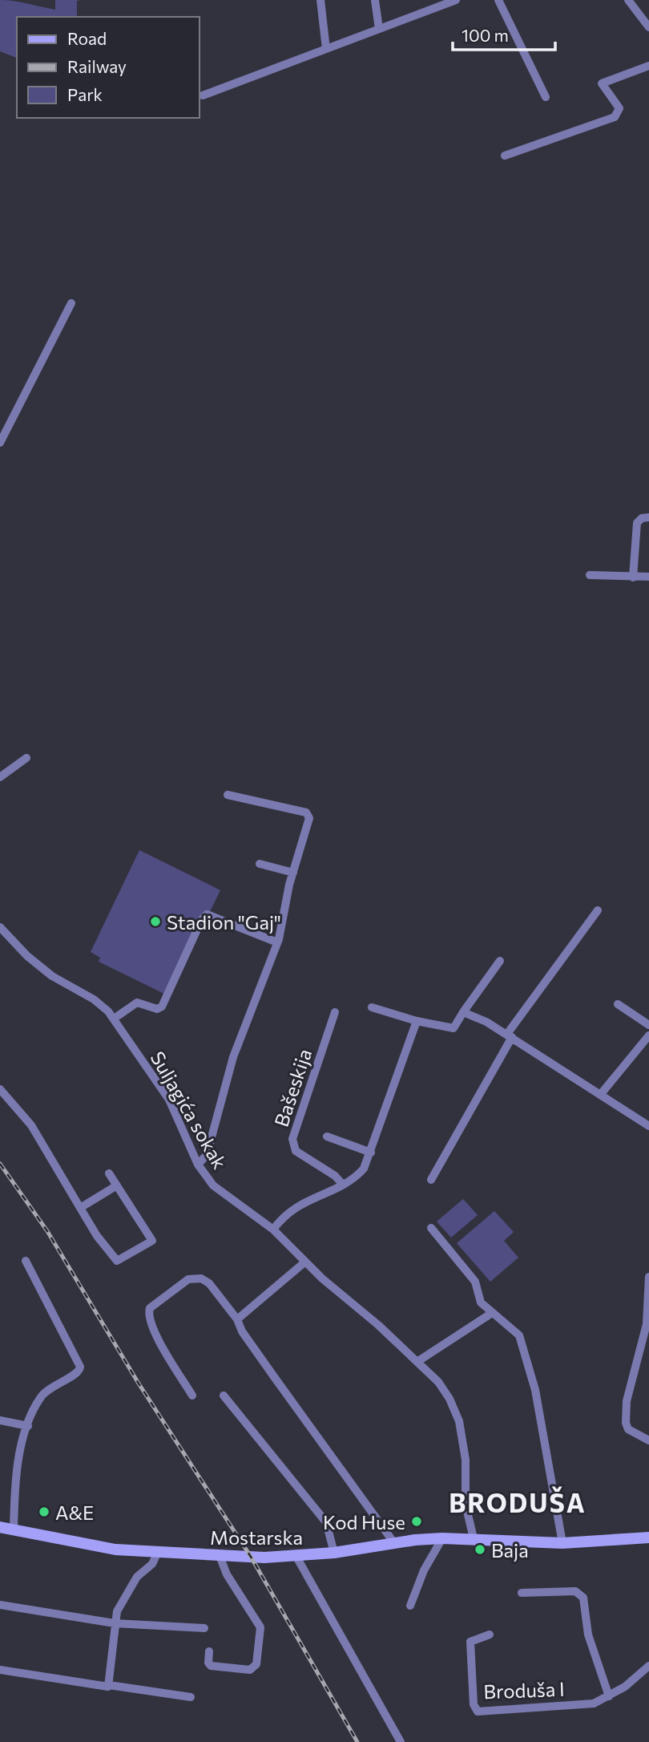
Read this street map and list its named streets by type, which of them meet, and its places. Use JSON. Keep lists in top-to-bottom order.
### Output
{
  "streets": {
    "main road": ["Mostarska"],
    "street": ["Bašeskija", "Suljagića sokak", "Broduša I"]
  },
  "crossings": [
    ["Suljagića sokak", "Mostarska"]
  ],
  "districts": ["BRODUŠA"],
  "places": [
    "Stadion \"Gaj\"",
    "A&E",
    "Kod Huse",
    "Baja"
  ],
  "legend": ["Road", "Railway", "Park"],
  "scale_bar": "100 m"
}
